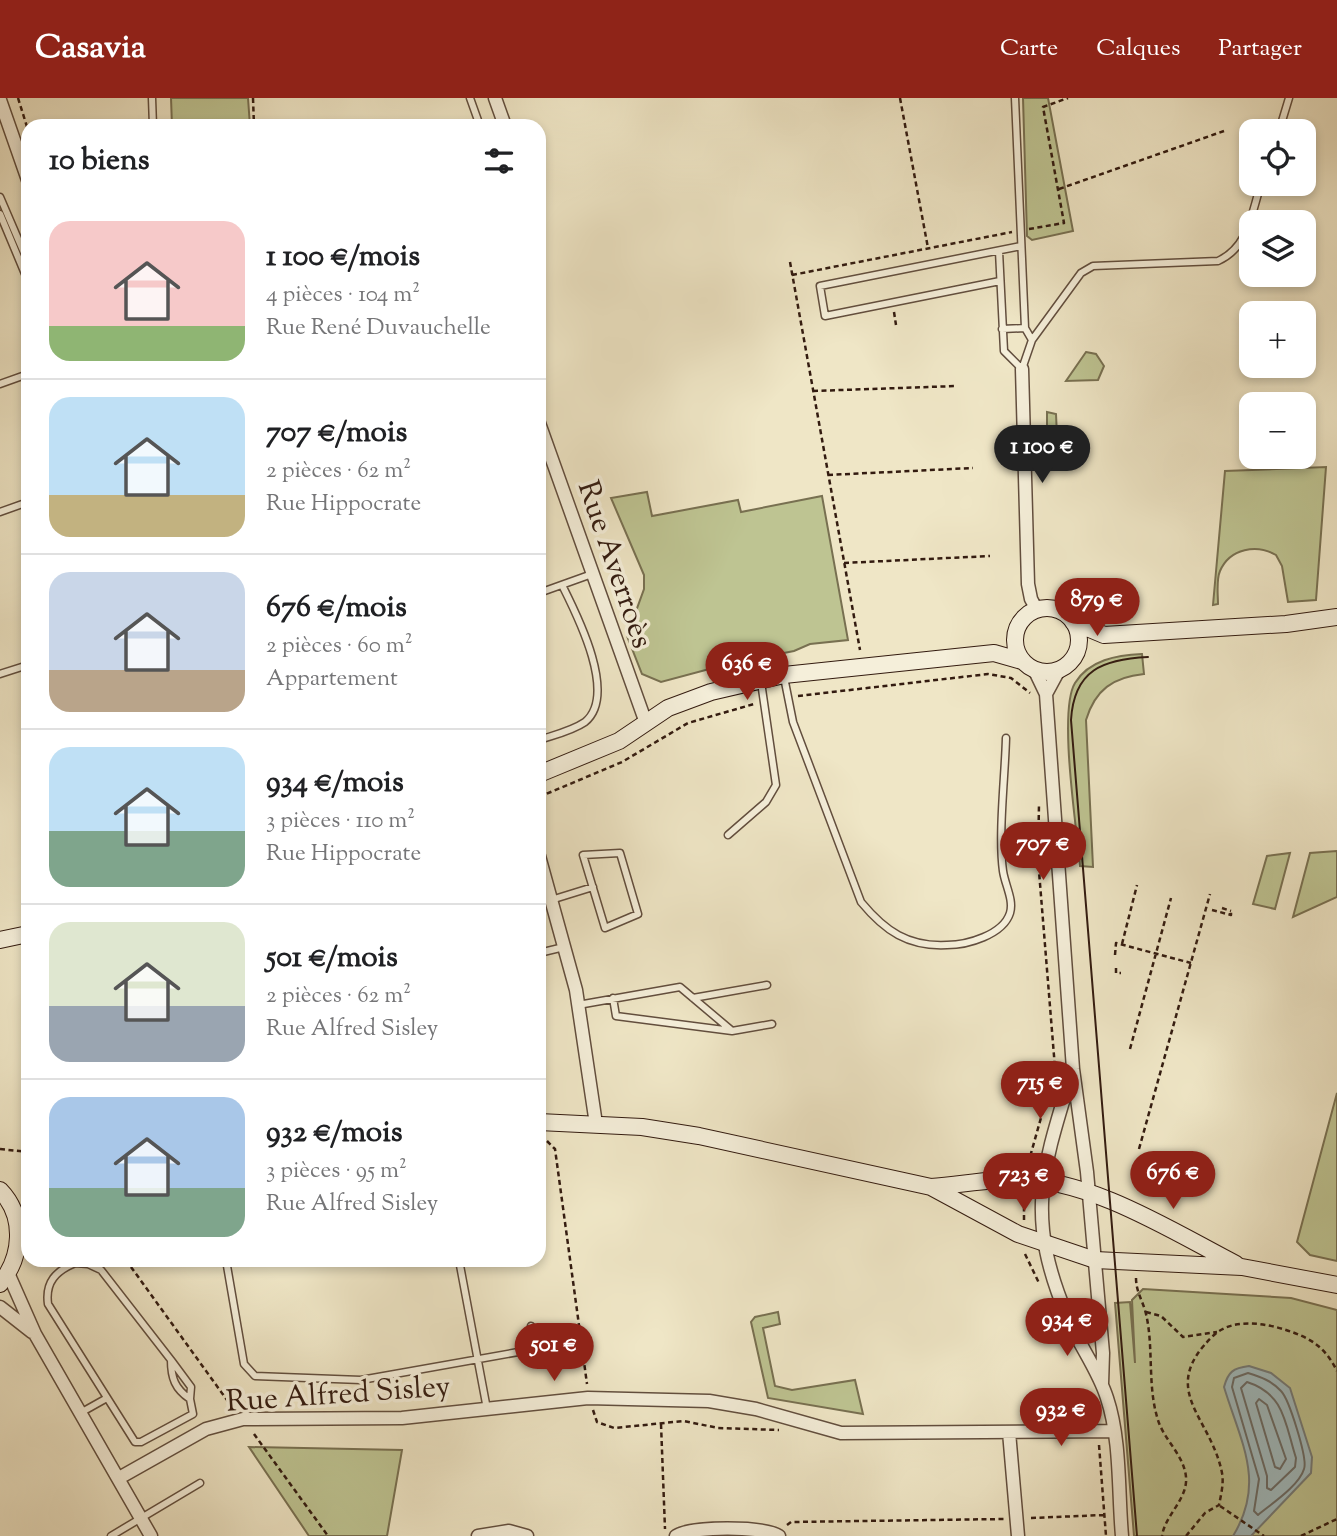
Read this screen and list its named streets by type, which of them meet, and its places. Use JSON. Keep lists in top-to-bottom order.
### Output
{
  "streets": {
    "street": ["Rue Averroès", "Rue Alfred Sisley"]
  },
  "page": {
    "header": "Casavia",
    "nav": ["Carte", "Calques", "Partager"],
    "map_buttons": ["+", "−"],
    "heading": "10 biens",
    "list": [
      {
        "name": "1 100 €/mois",
        "note": "4 pièces · 104 m² · Rue René Duvauchelle"
      },
      {
        "name": "707 €/mois",
        "note": "2 pièces · 62 m² · Rue Hippocrate"
      },
      {
        "name": "676 €/mois",
        "note": "2 pièces · 60 m² · Appartement"
      },
      {
        "name": "934 €/mois",
        "note": "3 pièces · 110 m² · Rue Hippocrate"
      },
      {
        "name": "501 €/mois",
        "note": "2 pièces · 62 m² · Rue Alfred Sisley"
      },
      {
        "name": "932 €/mois",
        "note": "3 pièces · 95 m² · Rue Alfred Sisley"
      }
    ],
    "price": [
      "1 100 €",
      "879 €",
      "636 €",
      "707 €",
      "715 €",
      "676 €",
      "723 €",
      "934 €",
      "501 €",
      "932 €"
    ]
  }
}
